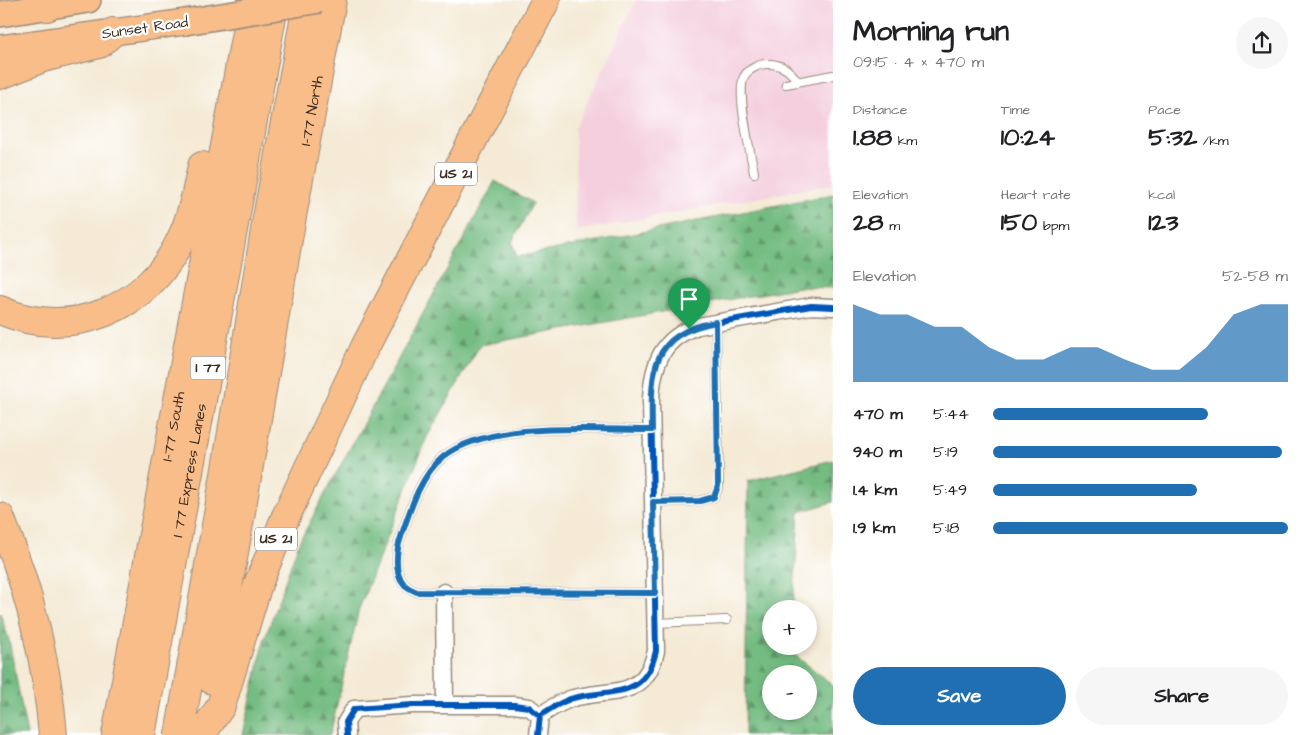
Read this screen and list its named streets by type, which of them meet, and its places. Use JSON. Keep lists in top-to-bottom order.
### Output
{
  "streets": {
    "highway": [
      "I-77 North",
      "US 21",
      "I 77",
      "I-77 South",
      "I 77 Express Lanes"
    ],
    "main road": ["Sunset Road"]
  },
  "crossings": [
    ["Sunset Road", "I 77"],
    ["Sunset Road", "I 77 Express Lanes"],
    ["I-77 North", "US 21"],
    ["I 77", "I 77 Express Lanes"]
  ],
  "page": {
    "heading": ["Morning run", "09:15 · 4 × 470 m"],
    "stats": [
      ["Distance", "1.88 km"],
      ["Time", "10:24"],
      ["Pace", "5:32 /km"],
      ["Elevation", "28 m"],
      ["Heart rate", "150 bpm"],
      ["kcal", "123"]
    ],
    "chart": ["Elevation", "52–58 m"],
    "list": [
      {
        "name": "470 m",
        "note": "5:44"
      },
      {
        "name": "940 m",
        "note": "5:19"
      },
      {
        "name": "1.4 km",
        "note": "5:49"
      },
      {
        "name": "1.9 km",
        "note": "5:18"
      }
    ],
    "map_buttons": ["+", "−"],
    "buttons": ["Save", "Share"]
  }
}
